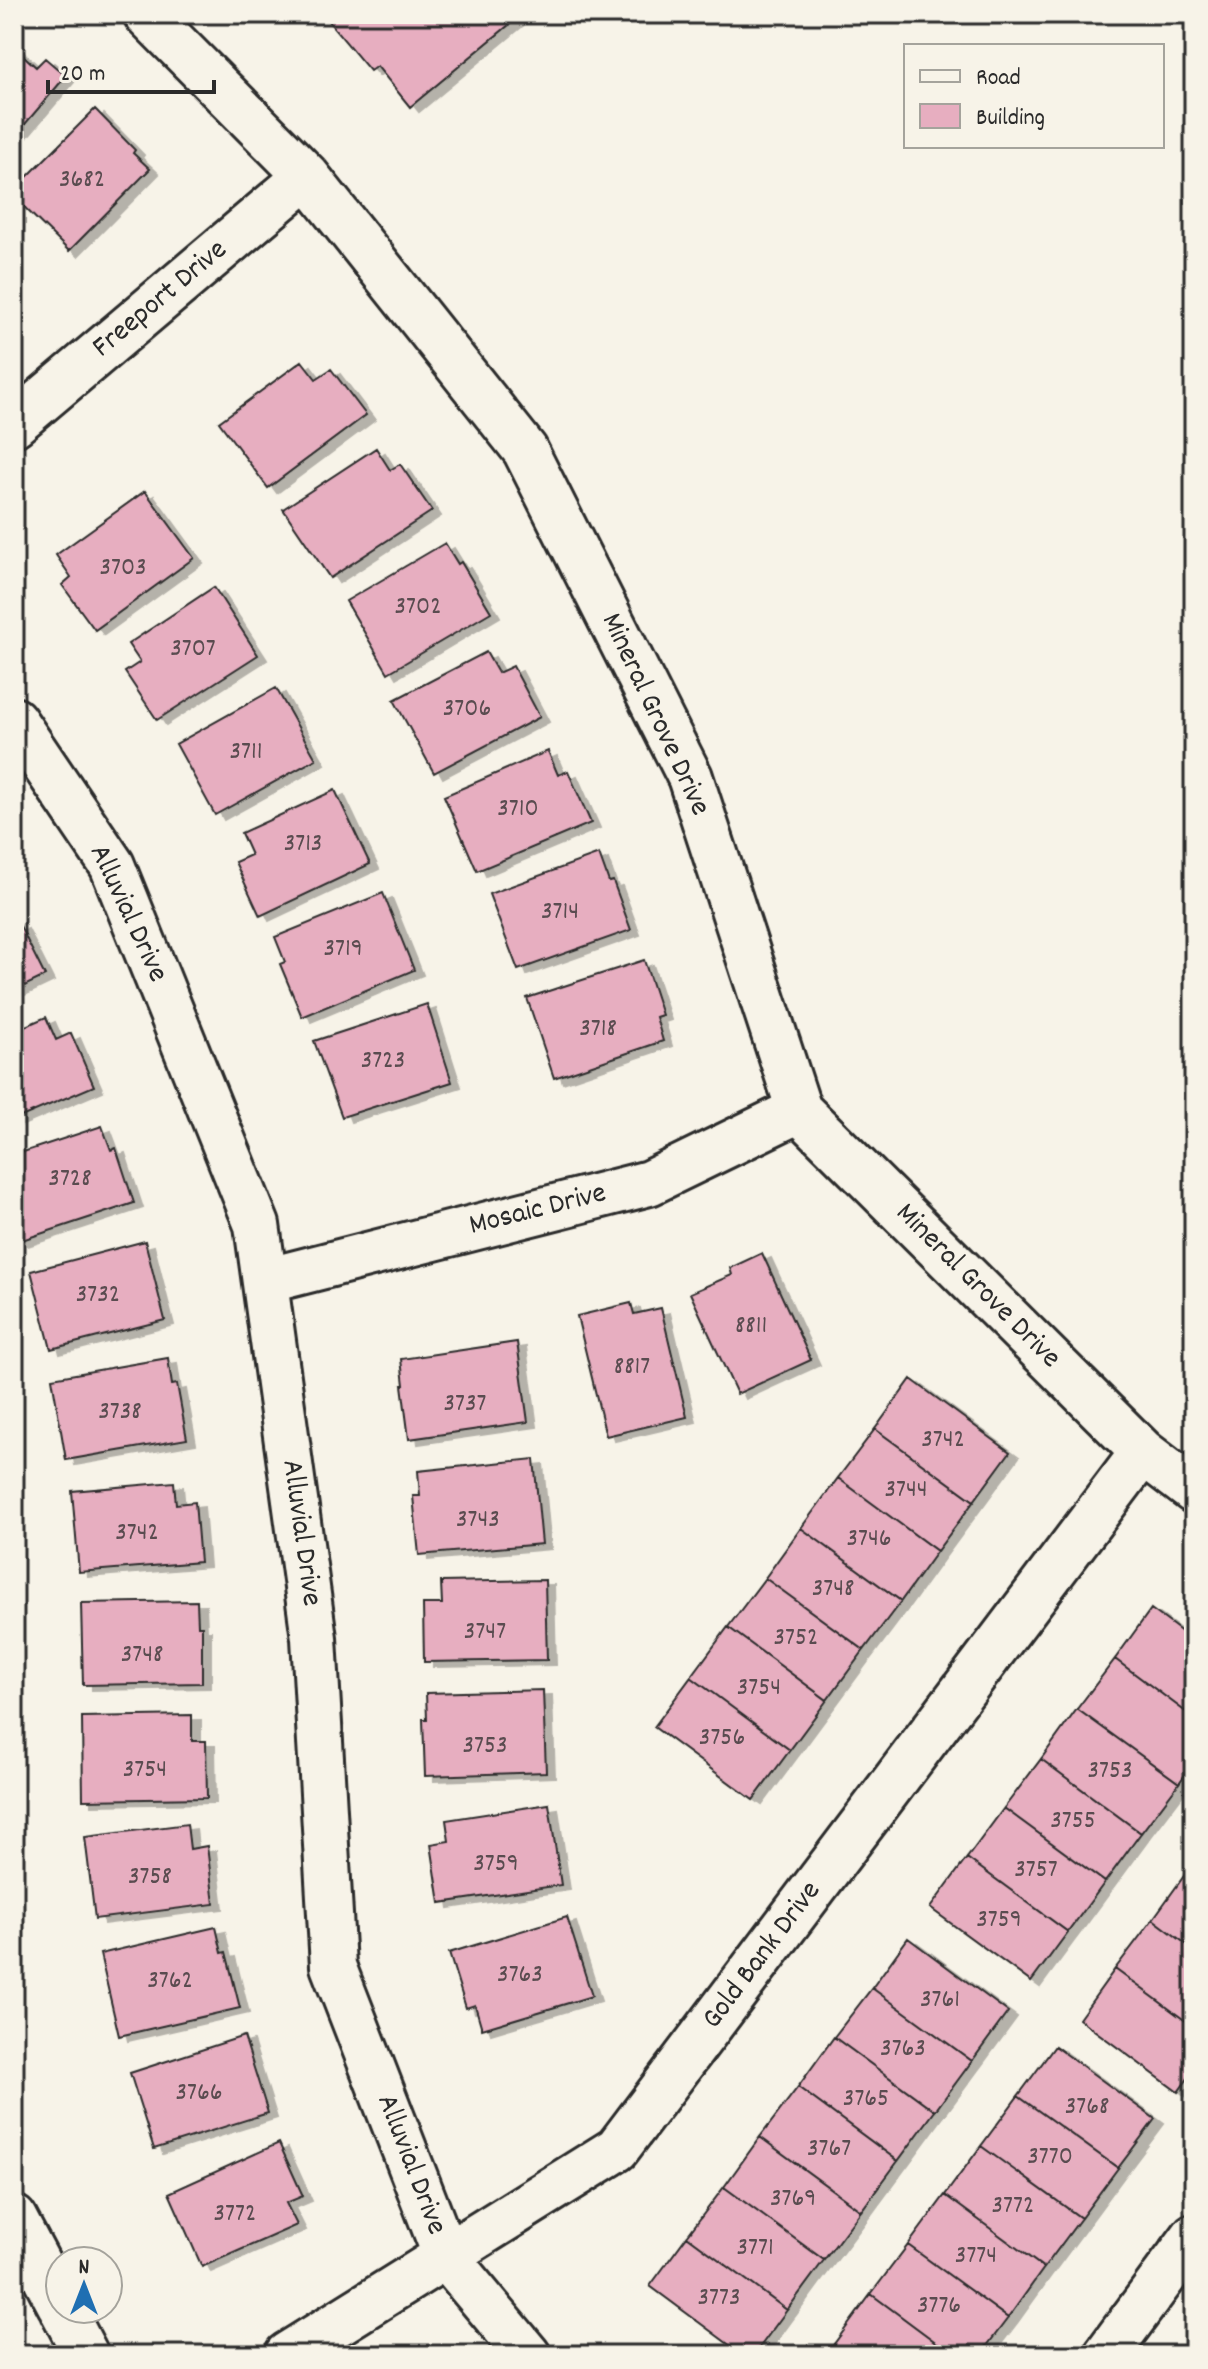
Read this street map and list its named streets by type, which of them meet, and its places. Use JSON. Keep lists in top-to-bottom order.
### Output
{
  "streets": {
    "street": [
      "Freeport Drive",
      "Mineral Grove Drive",
      "Alluvial Drive",
      "Mosaic Drive",
      "Gold Bank Drive"
    ]
  },
  "crossings": [
    ["Freeport Drive", "Mineral Grove Drive"],
    ["Mineral Grove Drive", "Mosaic Drive"],
    ["Mineral Grove Drive", "Gold Bank Drive"],
    ["Alluvial Drive", "Mosaic Drive"],
    ["Alluvial Drive", "Gold Bank Drive"]
  ],
  "house_numbers": [
    "3682",
    "3703",
    "3702",
    "3707",
    "3706",
    "3711",
    "3710",
    "3713",
    "3714",
    "3719",
    "3718",
    "3723",
    "3728",
    "3732",
    "8811",
    "8817",
    "3737",
    "3738",
    "3742",
    "3744",
    "3743",
    "3742",
    "3746",
    "3748",
    "3747",
    "3752",
    "3748",
    "3754",
    "3756",
    "3753",
    "3754",
    "3753",
    "3755",
    "3759",
    "3757",
    "3758",
    "3759",
    "3763",
    "3762",
    "3761",
    "3763",
    "3766",
    "3765",
    "3768",
    "3767",
    "3770",
    "3769",
    "3772",
    "3772",
    "3771",
    "3774",
    "3773",
    "3776"
  ],
  "legend": ["Road", "Building"],
  "scale_bar": "20 m",
  "north": "top"
}
